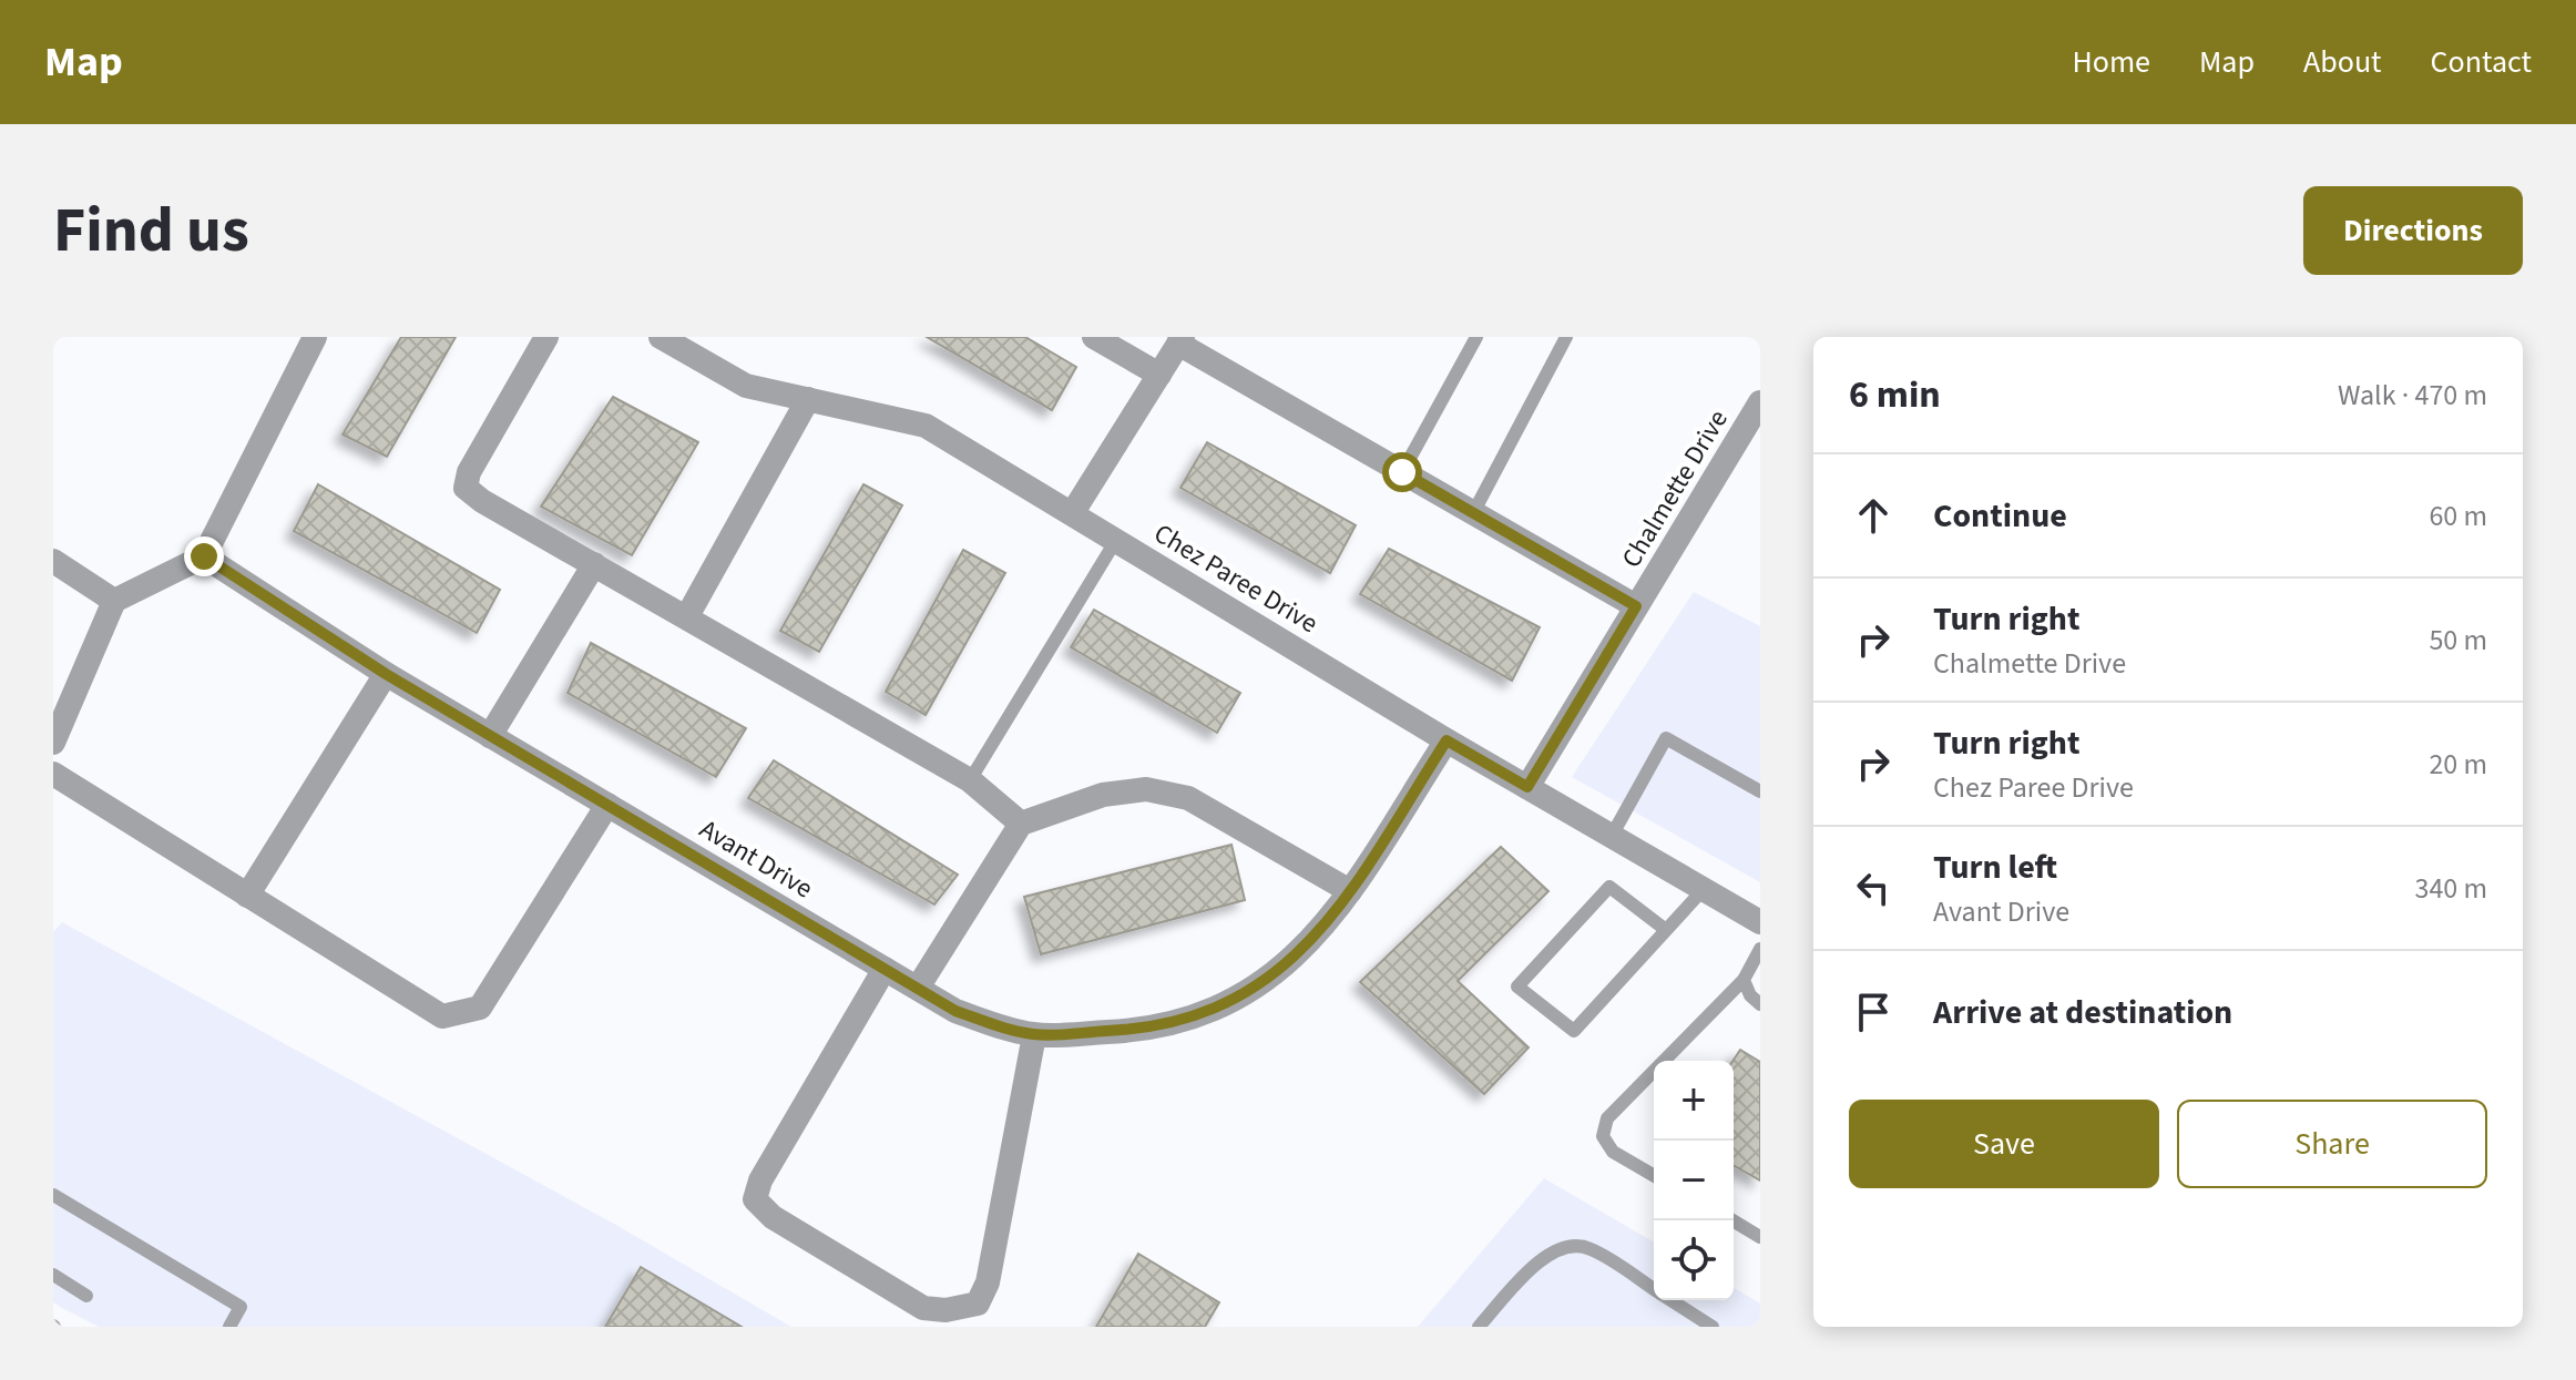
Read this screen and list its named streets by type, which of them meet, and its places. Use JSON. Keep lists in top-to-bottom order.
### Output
{
  "streets": {
    "street": ["Chalmette Drive", "Chez Paree Drive", "Avant Drive"]
  },
  "crossings": [
    ["Chalmette Drive", "Chez Paree Drive"],
    ["Chez Paree Drive", "Avant Drive"]
  ],
  "page": {
    "header": "Map",
    "nav": [
      "Home",
      "Map",
      "About",
      "Contact"
    ],
    "buttons": [
      "Directions",
      ["Save", "Share"]
    ],
    "title": "Find us",
    "heading": ["6 min", "Walk · 470 m"],
    "list": [
      ["Continue", "60 m"],
      ["Turn right", "Chalmette Drive", "50 m"],
      ["Turn right", "Chez Paree Drive", "20 m"],
      ["Turn left", "Avant Drive", "340 m"],
      "Arrive at destination"
    ],
    "map_buttons": ["+", "−"]
  }
}
